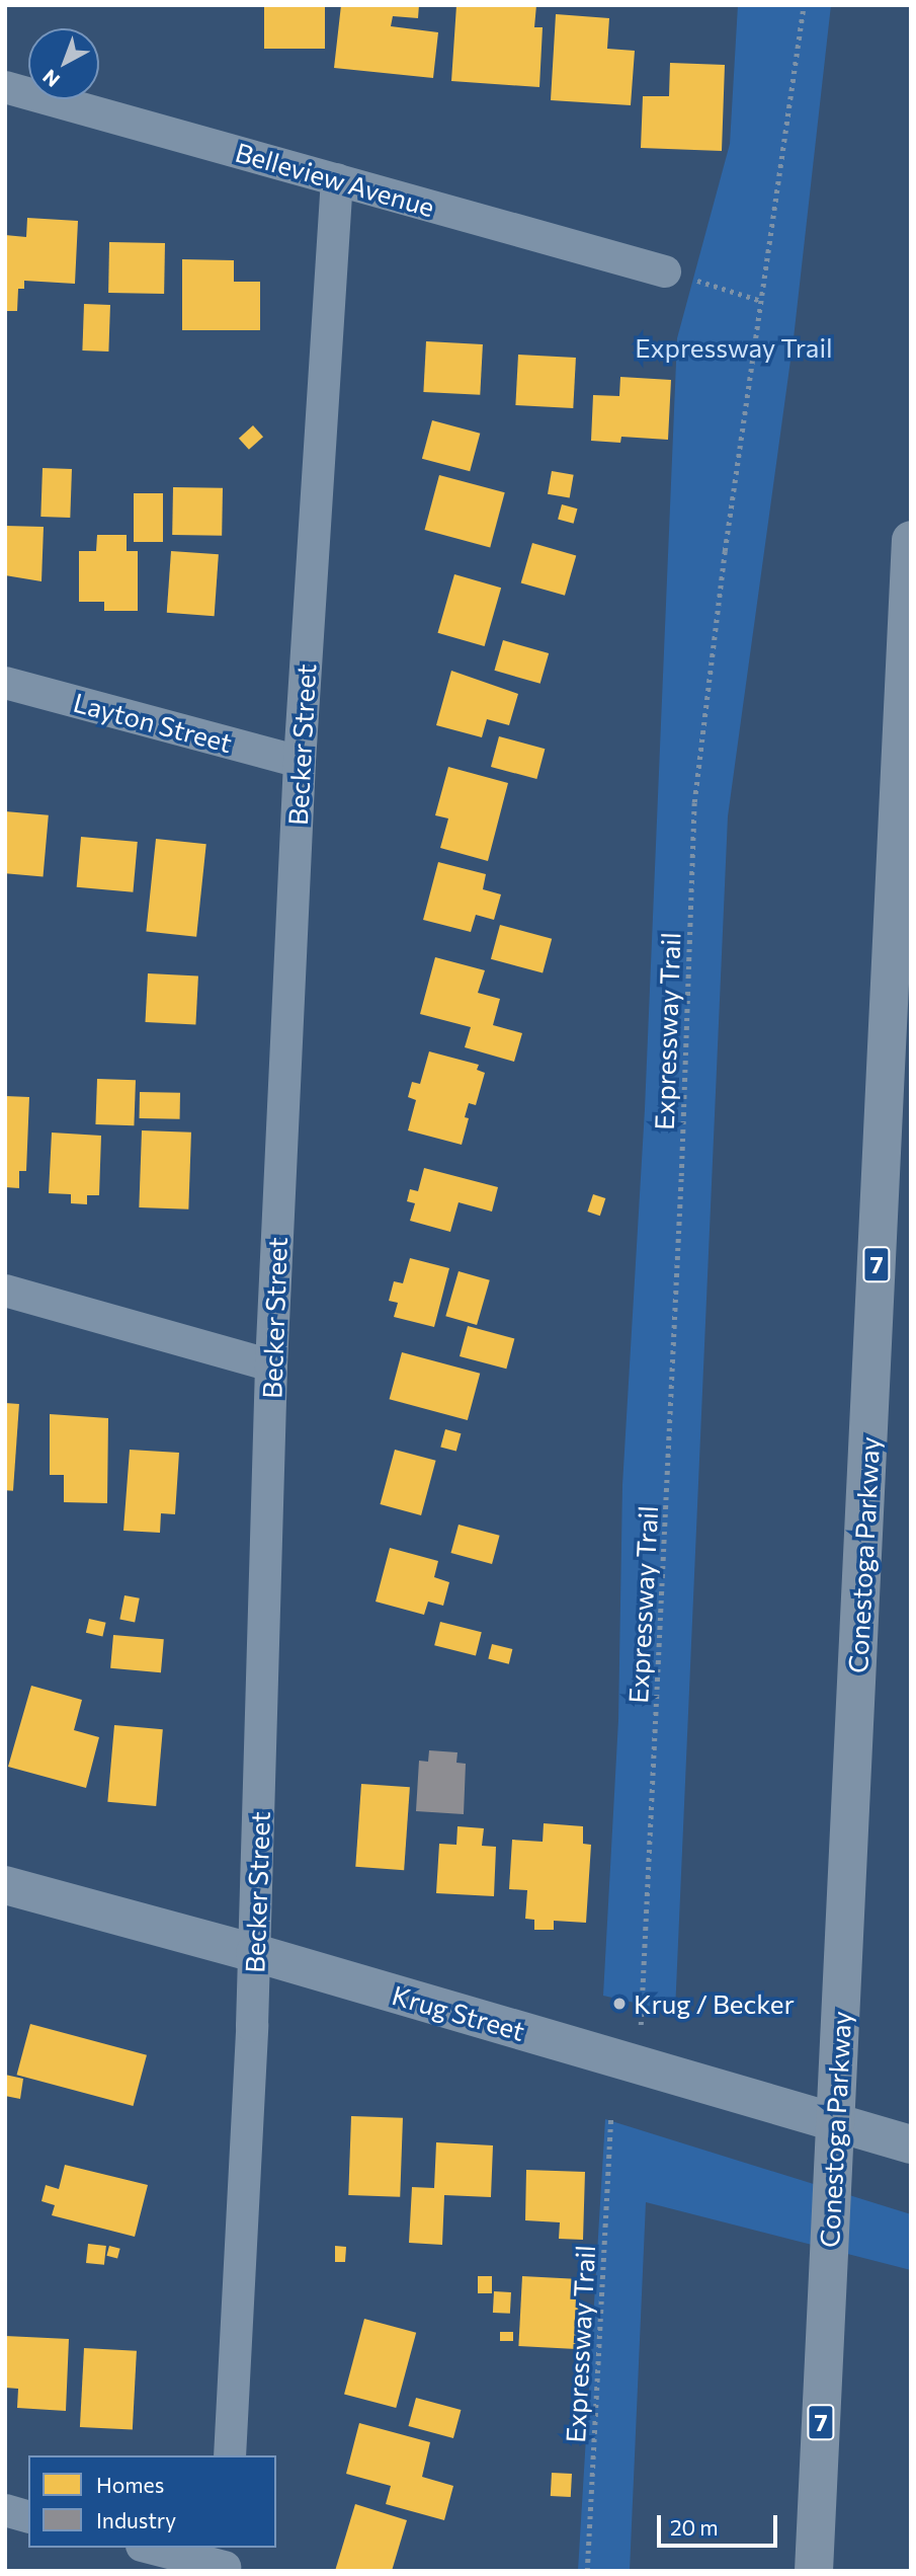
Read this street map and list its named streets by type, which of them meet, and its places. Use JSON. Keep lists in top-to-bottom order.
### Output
{
  "streets": {
    "highway": ["7", "Conestoga Parkway"],
    "street": [
      "Belleview Avenue",
      "Layton Street",
      "Becker Street",
      "Krug Street"
    ],
    "path": ["Expressway Trail"]
  },
  "crossings": [
    ["Belleview Avenue", "Becker Street"],
    ["Layton Street", "Becker Street"],
    ["Becker Street", "Krug Street"],
    ["Expressway Trail", "Krug Street"]
  ],
  "parks": ["Expressway Trail"],
  "places": ["Krug / Becker"],
  "legend": ["Homes", "Industry"],
  "scale_bar": "20 m",
  "north": "bottom left"
}
